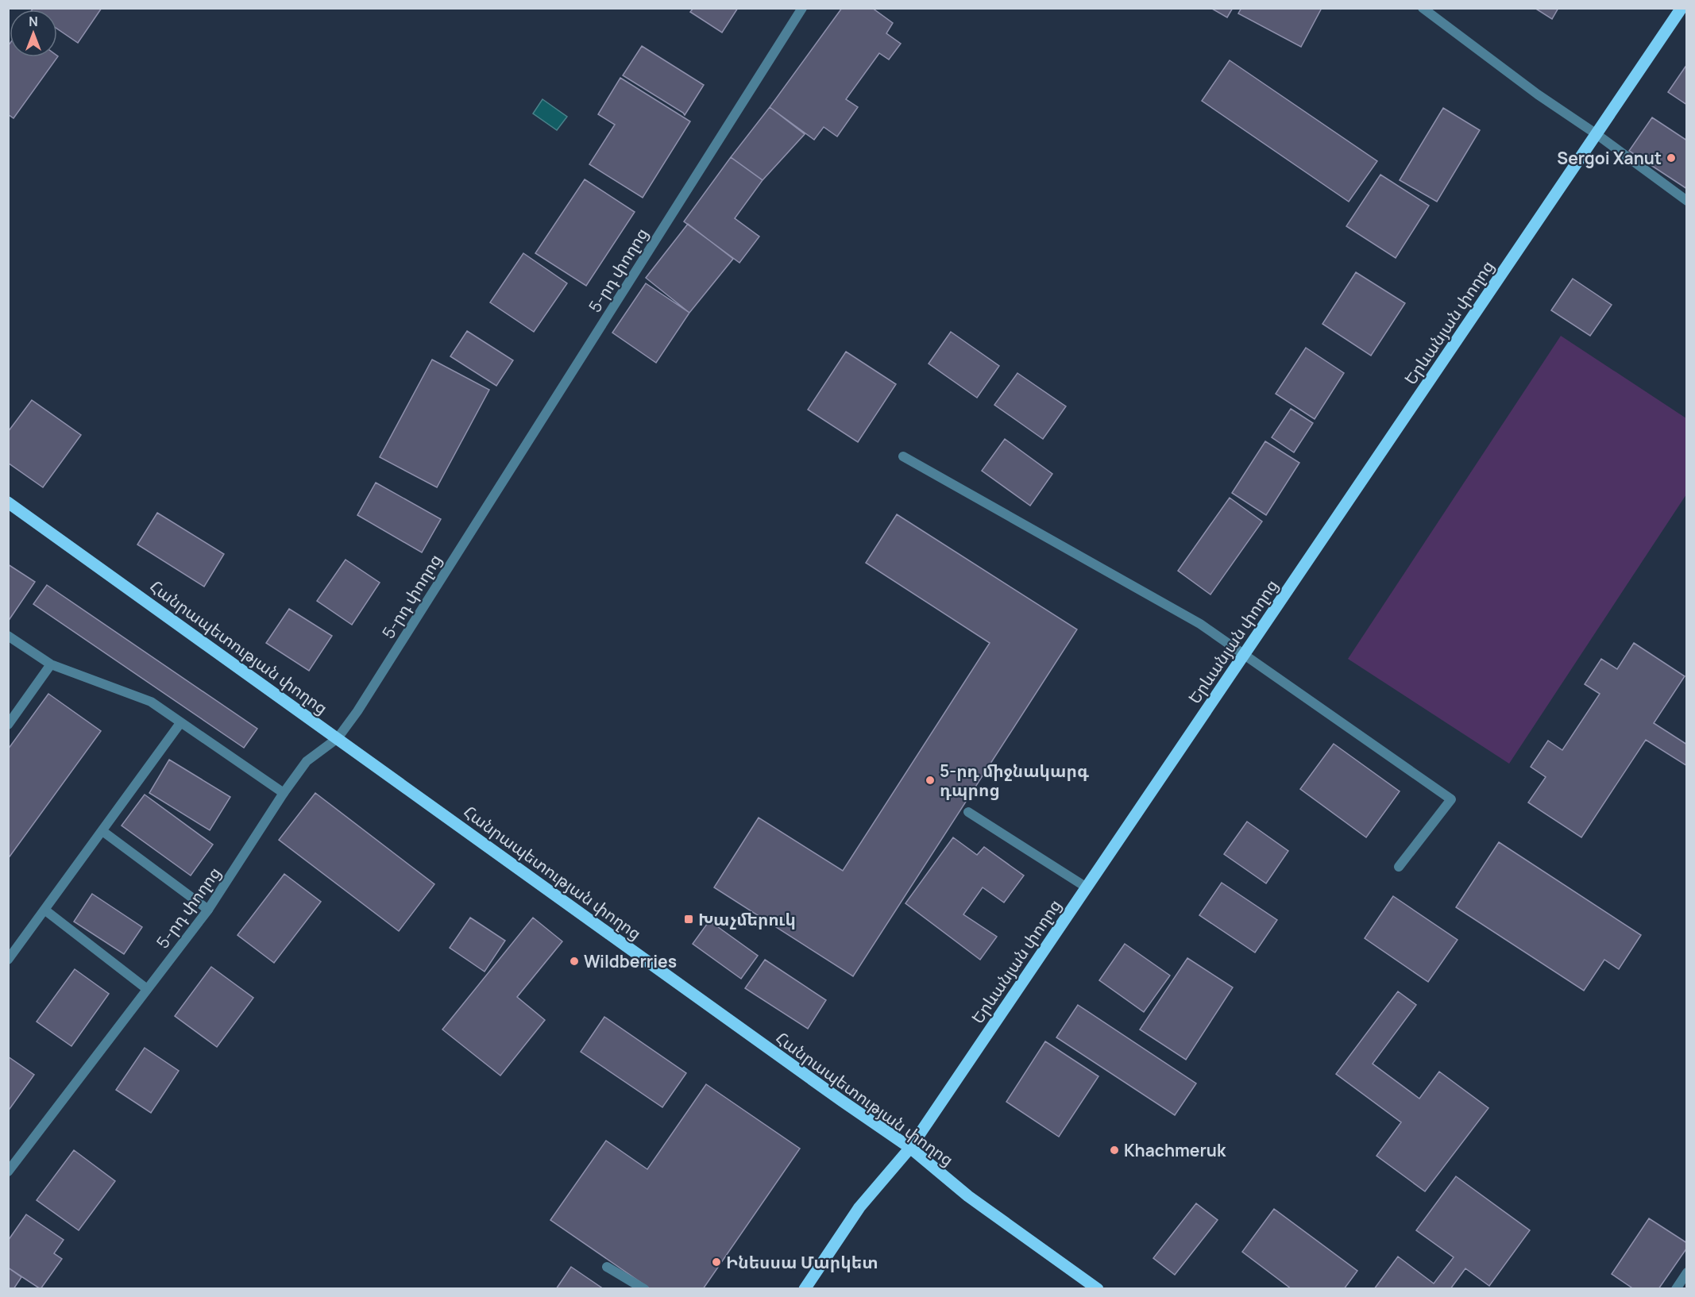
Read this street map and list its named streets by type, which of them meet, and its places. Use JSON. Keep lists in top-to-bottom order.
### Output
{
  "streets": {
    "main road": ["Երևանյան փողոց", "Հանրապետության փողոց"],
    "street": ["5-րդ փողոց"]
  },
  "crossings": [
    ["5-րդ փողոց", "Հանրապետության փողոց"],
    ["Երևանյան փողոց", "Հանրապետության փողոց"]
  ],
  "places": {
    "other": [
      "Sergoi Xanut",
      "5-րդ միջնակարգ դպրոց",
      "Wildberries",
      "Khachmeruk",
      "Ինեսսա Մարկետ"
    ],
    "transit": ["Խաչմերուկ"]
  },
  "north": "top"
}
